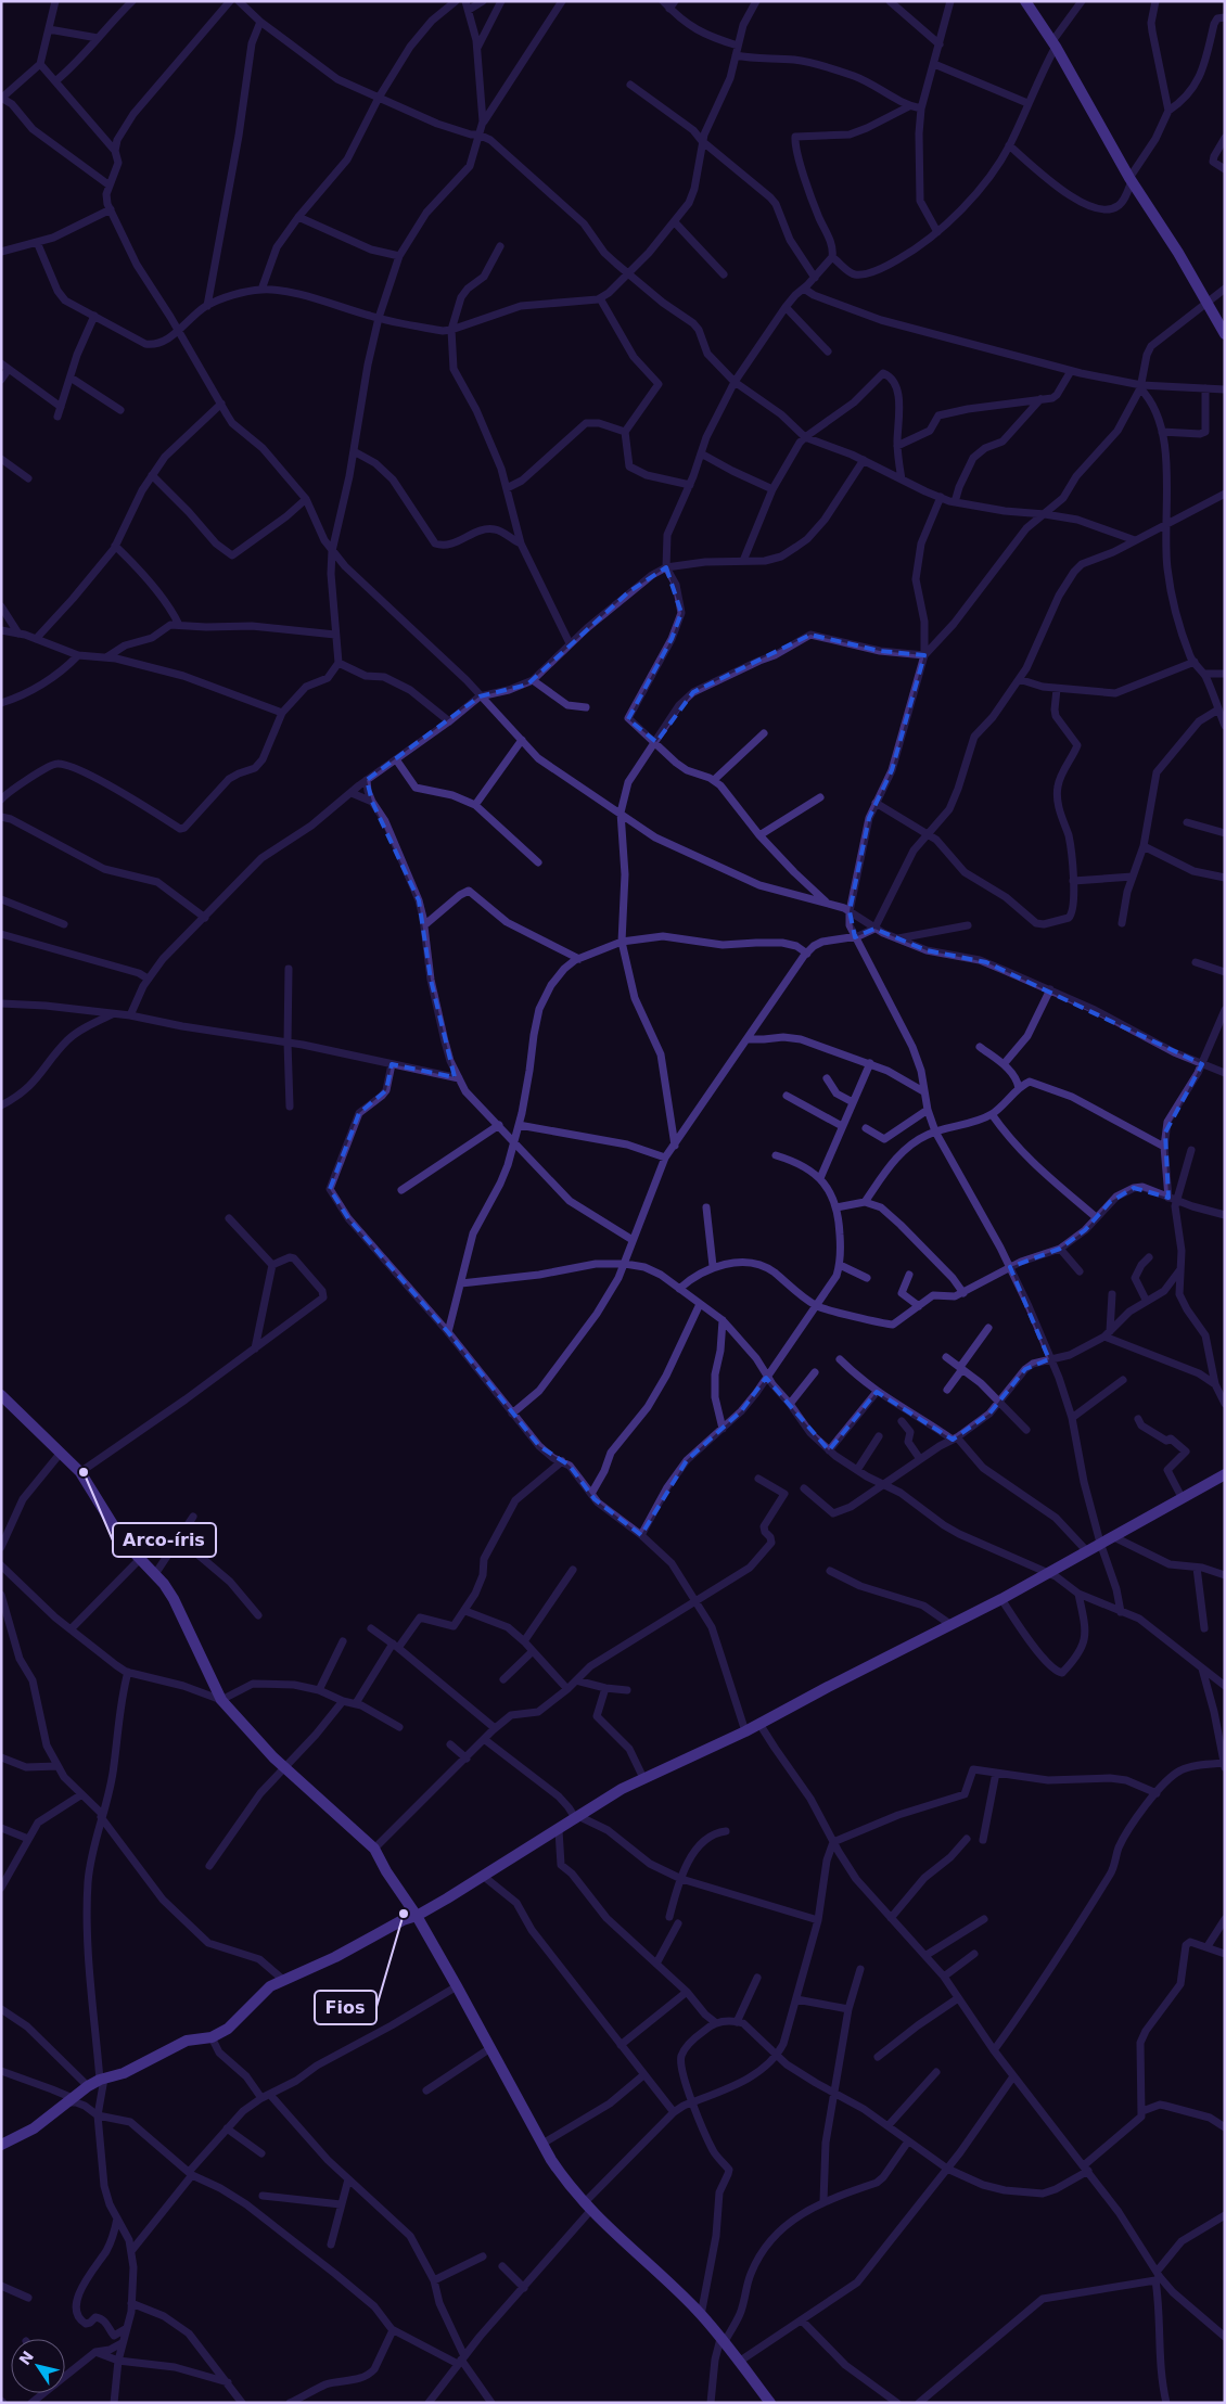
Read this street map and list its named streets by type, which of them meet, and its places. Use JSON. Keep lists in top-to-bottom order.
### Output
{
  "places": ["Arco-íris", "Fios"],
  "north": "top left"
}
